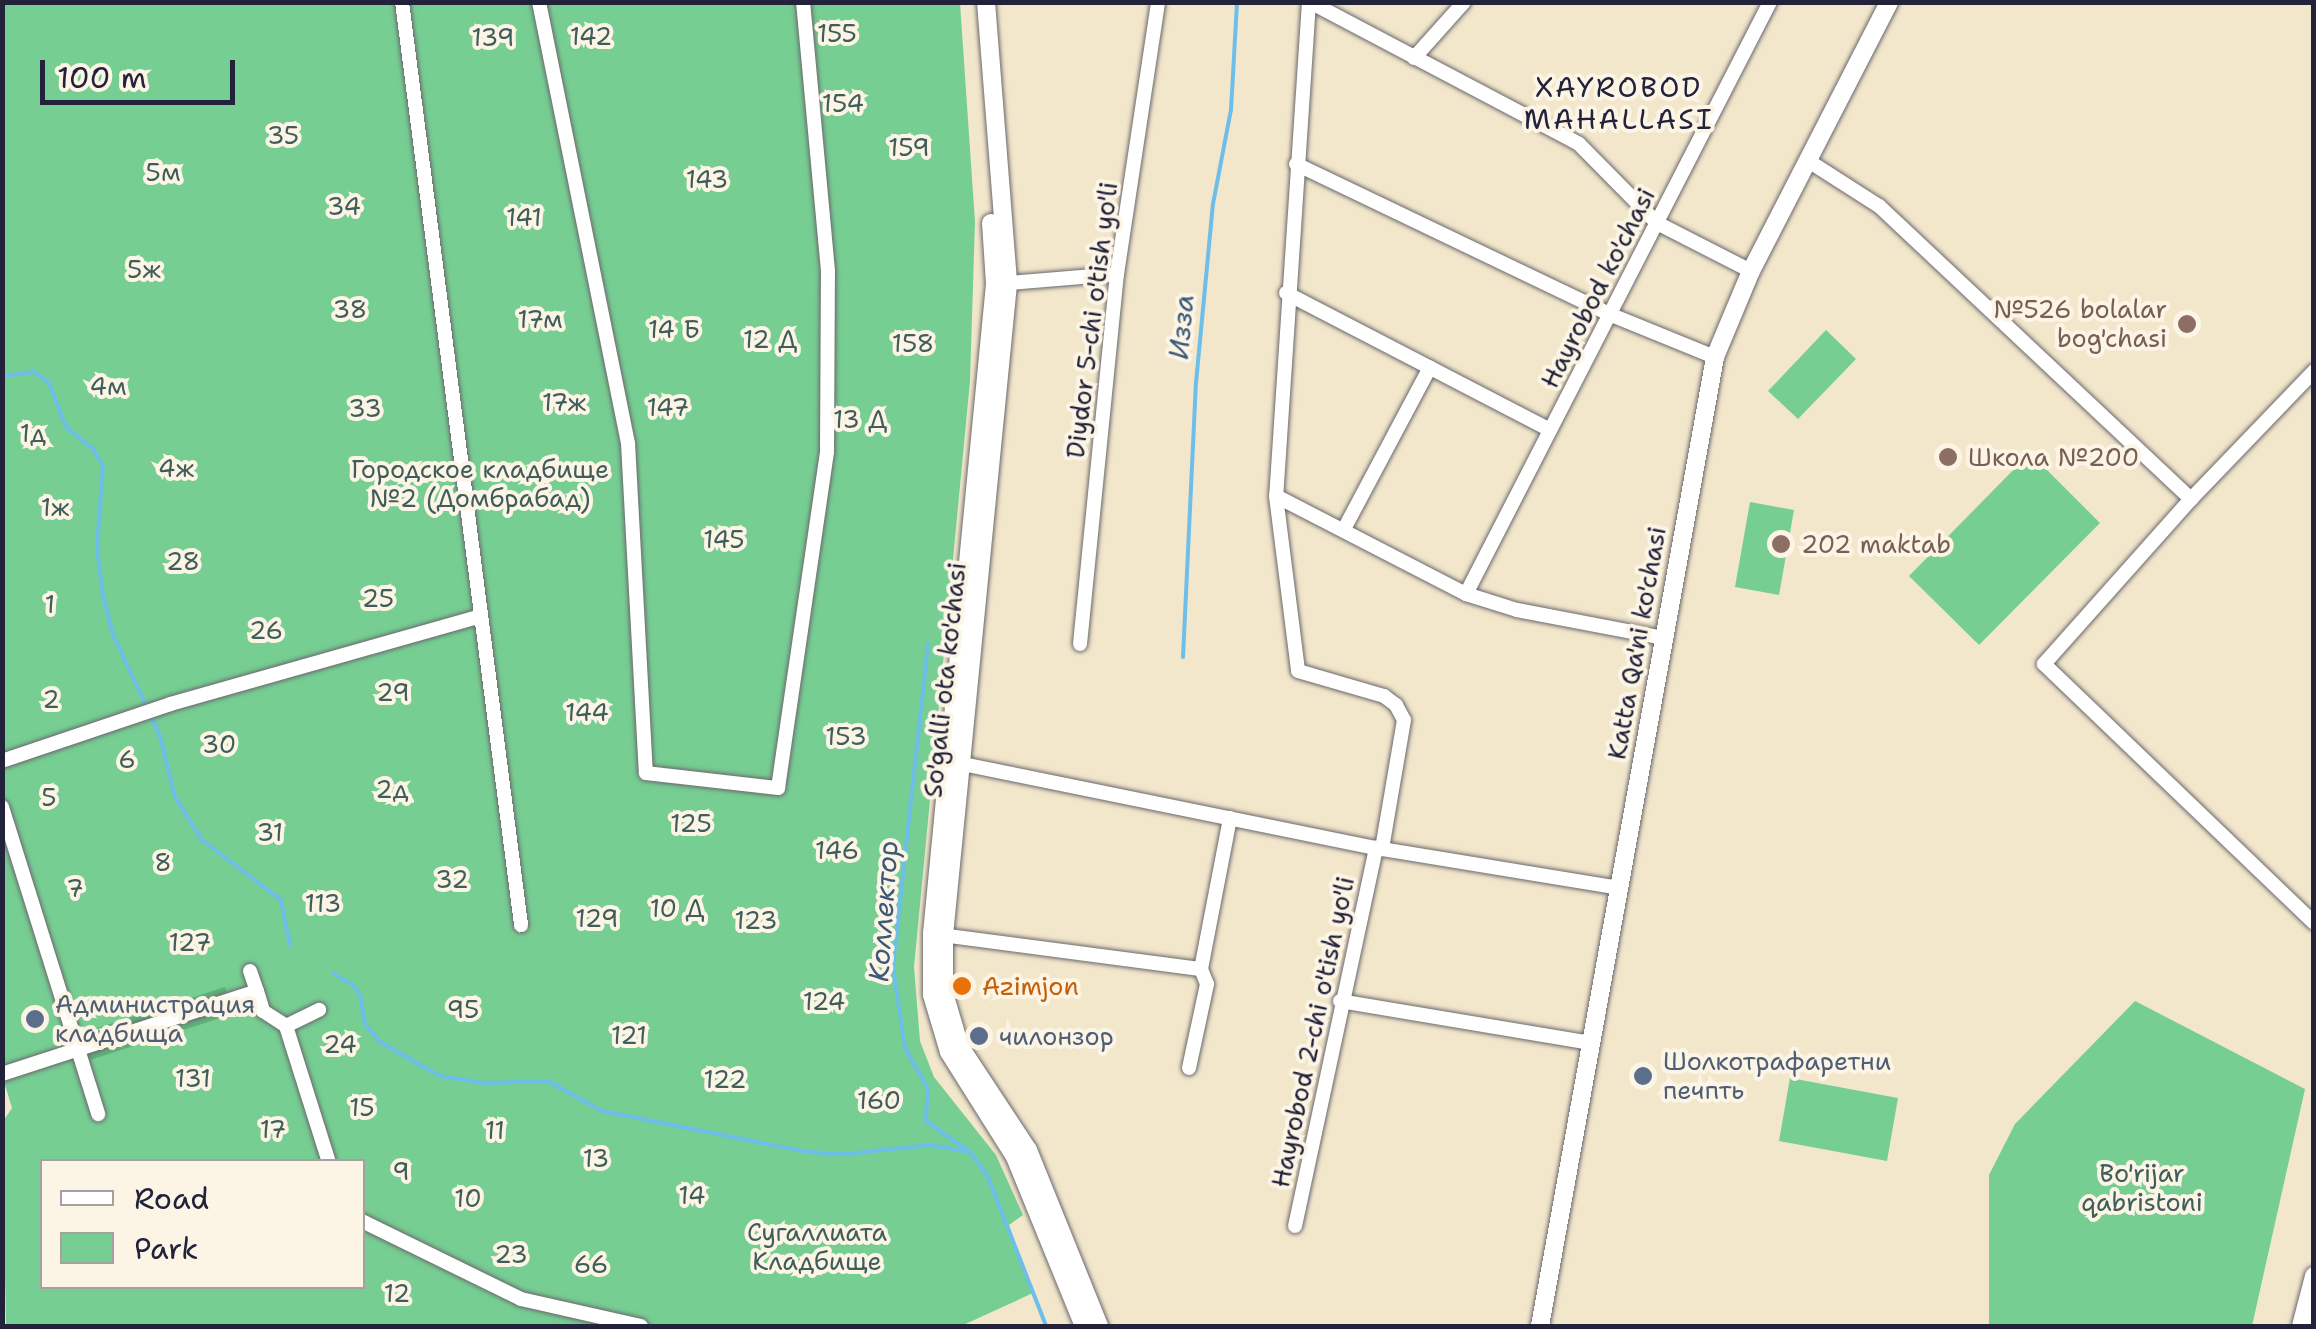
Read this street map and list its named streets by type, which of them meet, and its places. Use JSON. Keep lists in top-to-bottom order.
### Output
{
  "streets": {
    "main road": ["Katta Qa'ni ko'chasi", "So'galli ota ko'chasi"],
    "street": ["Hayrobod ko'chasi", "Diydor 5-chi o'tish yo'li", "Hayrobod 2-chi o'tish yo'li"]
  },
  "crossings": [
    ["Katta Qa'ni ko'chasi", "Hayrobod 2-chi o'tish yo'li"],
    ["So'galli ota ko'chasi", "Hayrobod 2-chi o'tish yo'li"]
  ],
  "districts": ["XAYROBOD MAHALLASI"],
  "water": ["Изза", "Коллектор"],
  "parks": [
    "155",
    "142",
    "139",
    "154",
    "35",
    "159",
    "5м",
    "143",
    "34",
    "141",
    "5ж",
    "38",
    "17м",
    "14 Б",
    "12 Д",
    "158",
    "4м",
    "17ж",
    "147",
    "33",
    "13 Д",
    "1д",
    "4ж",
    "Городское кладбище №2 (Домбрабад)",
    "1ж",
    "145",
    "28",
    "25",
    "1",
    "26",
    "29",
    "2",
    "144",
    "153",
    "30",
    "6",
    "2д",
    "5",
    "125",
    "31",
    "146",
    "8",
    "32",
    "7",
    "113",
    "10 Д",
    "129",
    "123",
    "127",
    "124",
    "95",
    "121",
    "24",
    "131",
    "122",
    "160",
    "15",
    "17",
    "11",
    "13",
    "9",
    "Bo'rijar qabristoni",
    "14",
    "10",
    "Сугаллиата Кладбище",
    "23",
    "66",
    "12"
  ],
  "places": [
    "№526 bolalar bog'chasi",
    "Школа №200",
    "202 maktab",
    "Azimjon",
    "Администрация кладбища",
    "чилонзор",
    "Шолкотрафаретни печпть"
  ],
  "legend": ["Road", "Park"],
  "scale_bar": "100 m"
}
